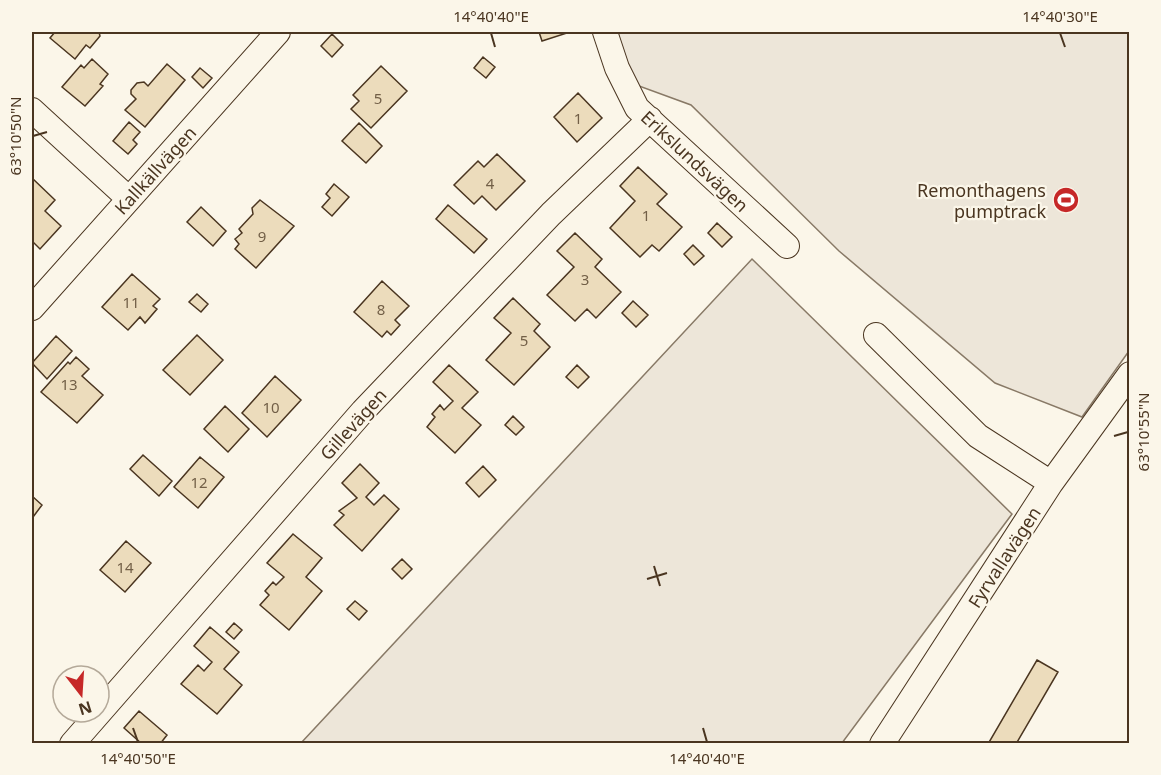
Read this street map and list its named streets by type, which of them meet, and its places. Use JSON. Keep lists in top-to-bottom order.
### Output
{
  "streets": {
    "street": [
      "Erikslundsvägen",
      "Kallkällvägen",
      "Gillevägen",
      "Fyrvallavägen"
    ]
  },
  "crossings": [
    ["Erikslundsvägen", "Gillevägen"]
  ],
  "places": {
    "sports": ["Remonthagens pumptrack"]
  },
  "house_numbers": [
    "5",
    "1",
    "4",
    "1",
    "9",
    "3",
    "11",
    "8",
    "5",
    "13",
    "10",
    "12",
    "14"
  ],
  "north": "bottom",
  "coordinates": [
    "14°40'40\"E",
    "14°40'30\"E",
    "63°10'50\"N",
    "63°10'55\"N",
    "14°40'50\"E"
  ]
}
